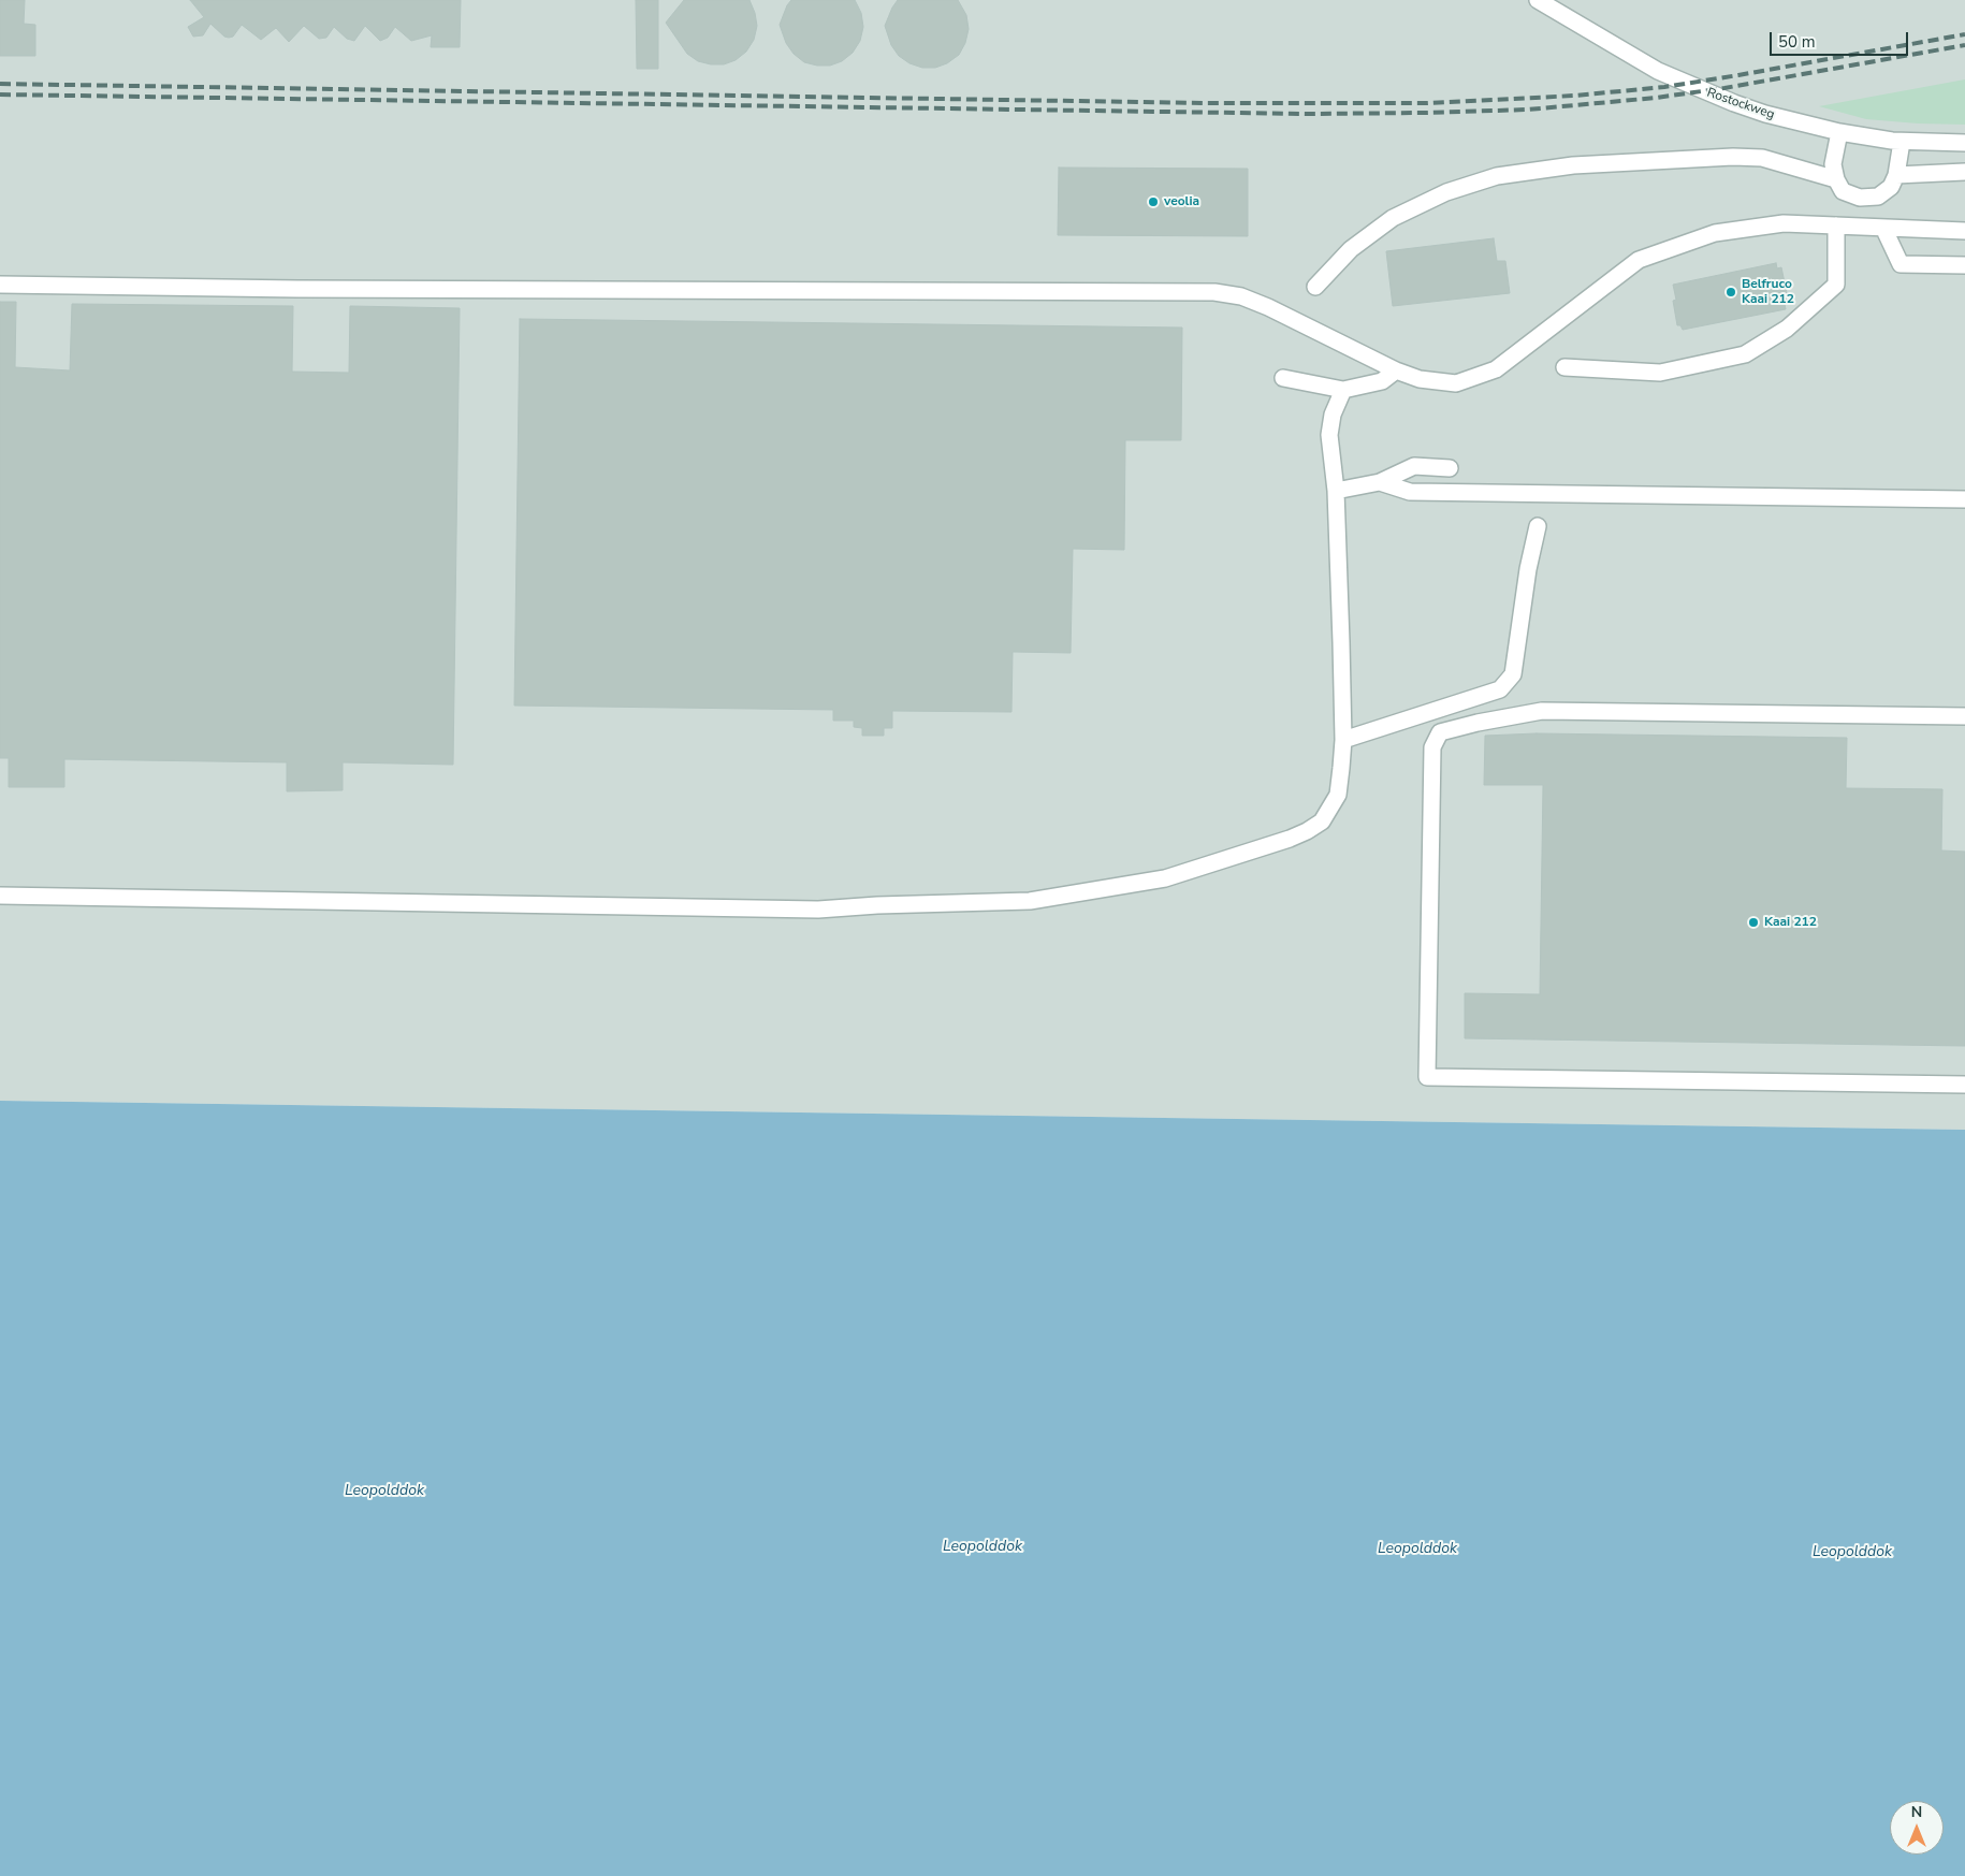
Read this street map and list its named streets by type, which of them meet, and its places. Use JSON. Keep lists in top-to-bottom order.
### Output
{
  "streets": {
    "street": ["Rostockweg"]
  },
  "water": ["Leopolddok"],
  "places": ["veolia", "Belfruco Kaai 212", "Kaai 212"],
  "scale_bar": "50 m",
  "north": "top"
}
